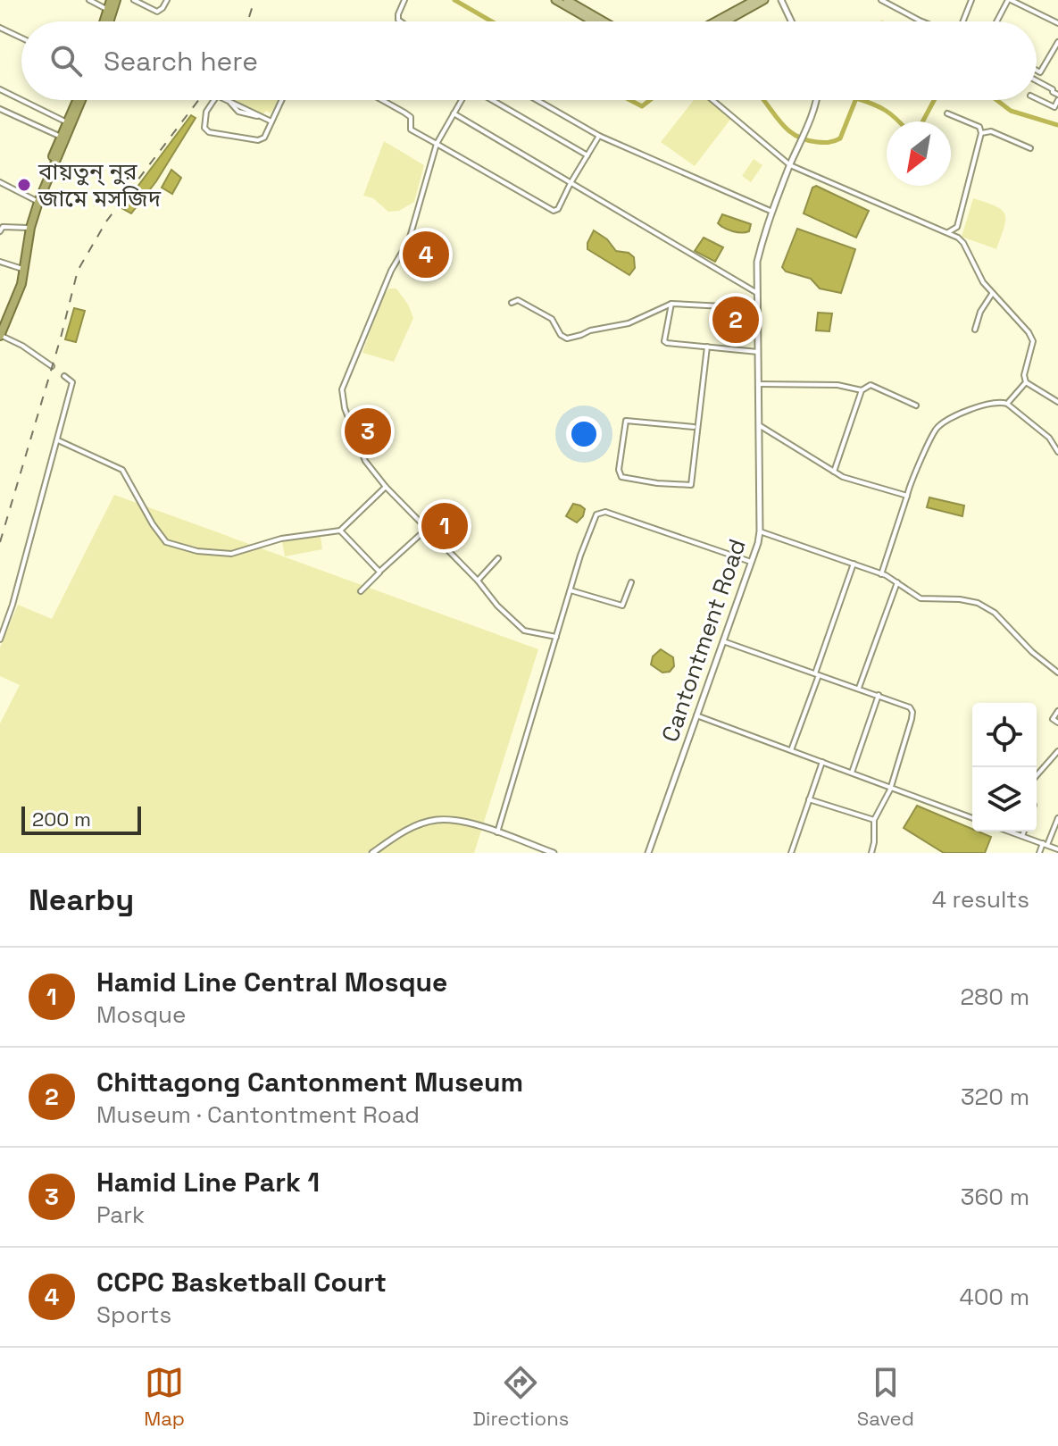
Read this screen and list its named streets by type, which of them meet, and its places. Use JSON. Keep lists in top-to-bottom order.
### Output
{
  "streets": {
    "street": ["Cantontment Road"]
  },
  "places": ["বায়তুন্ নুর জামে মসজিদ"],
  "scale_bar": "200 m",
  "north": "bottom left",
  "page": {
    "search": "Search here",
    "pins": [
      "4",
      "2",
      "3",
      "1"
    ],
    "scale": "200 m",
    "heading": ["Nearby", "4 results"],
    "list": [
      {
        "mark": "1",
        "name": "Hamid Line Central Mosque",
        "note": "Mosque",
        "value": "280 m"
      },
      {
        "mark": "2",
        "name": "Chittagong Cantonment Museum",
        "note": "Museum · Cantontment Road",
        "value": "320 m"
      },
      {
        "mark": "3",
        "name": "Hamid Line Park 1",
        "note": "Park",
        "value": "360 m"
      },
      {
        "mark": "4",
        "name": "CCPC Basketball Court",
        "note": "Sports",
        "value": "400 m"
      }
    ],
    "nav": ["Map", "Directions", "Saved"]
  }
}
